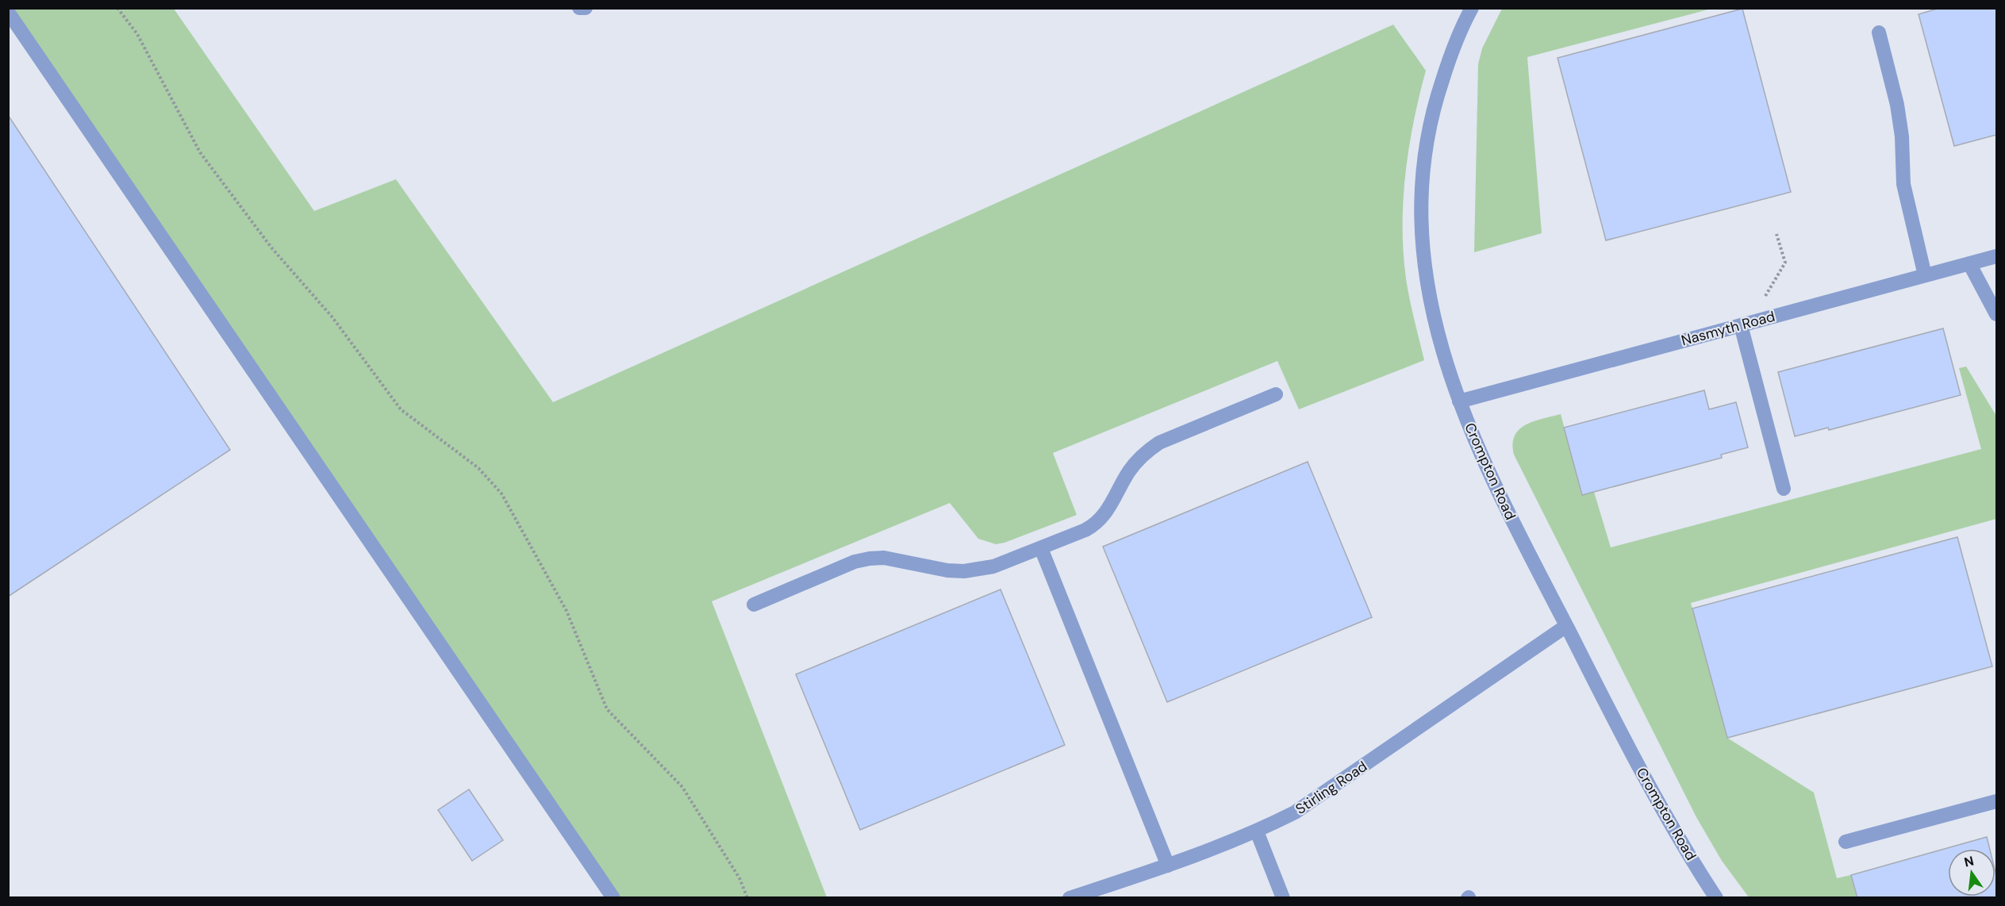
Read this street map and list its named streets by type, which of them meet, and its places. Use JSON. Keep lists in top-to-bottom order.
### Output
{
  "streets": {
    "street": ["Nasmyth Road", "Crompton Road", "Stirling Road"]
  },
  "crossings": [
    ["Nasmyth Road", "Crompton Road"],
    ["Crompton Road", "Stirling Road"]
  ],
  "north": "top"
}
